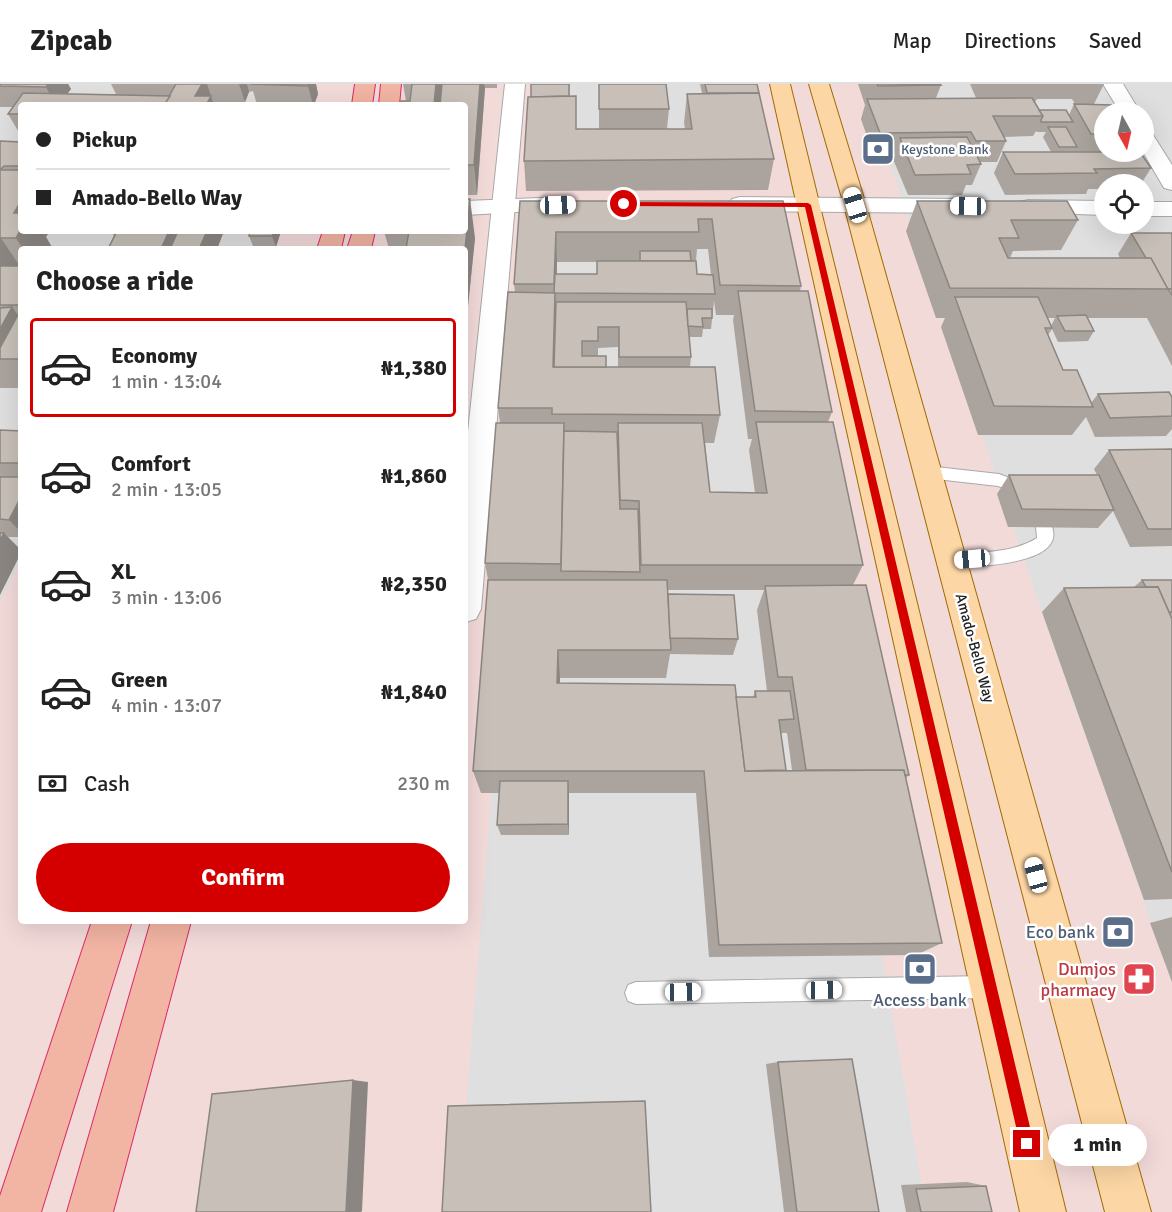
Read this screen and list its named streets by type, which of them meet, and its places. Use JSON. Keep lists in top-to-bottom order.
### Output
{
  "streets": {
    "main road": ["Amado-Bello Way"]
  },
  "places": {
    "bank": ["Keystone Bank", "Eco bank", "Access bank"],
    "pharmacy": ["Dumjos pharmacy"]
  },
  "north": "bottom",
  "page": {
    "header": "Zipcab",
    "nav": ["Map", "Directions", "Saved"],
    "banner": ["Pickup", "Amado-Bello Way"],
    "heading": "Choose a ride",
    "list": [
      {
        "name": "Economy",
        "note": "1 min · 13:04",
        "value": "₦1,380"
      },
      {
        "name": "Comfort",
        "note": "2 min · 13:05",
        "value": "₦1,860"
      },
      {
        "name": "XL",
        "note": "3 min · 13:06",
        "value": "₦2,350"
      },
      {
        "name": "Green",
        "note": "4 min · 13:07",
        "value": "₦1,840"
      }
    ],
    "pay": ["Cash", "230 m"],
    "buttons": "Confirm",
    "bubble": "1 min"
  }
}
